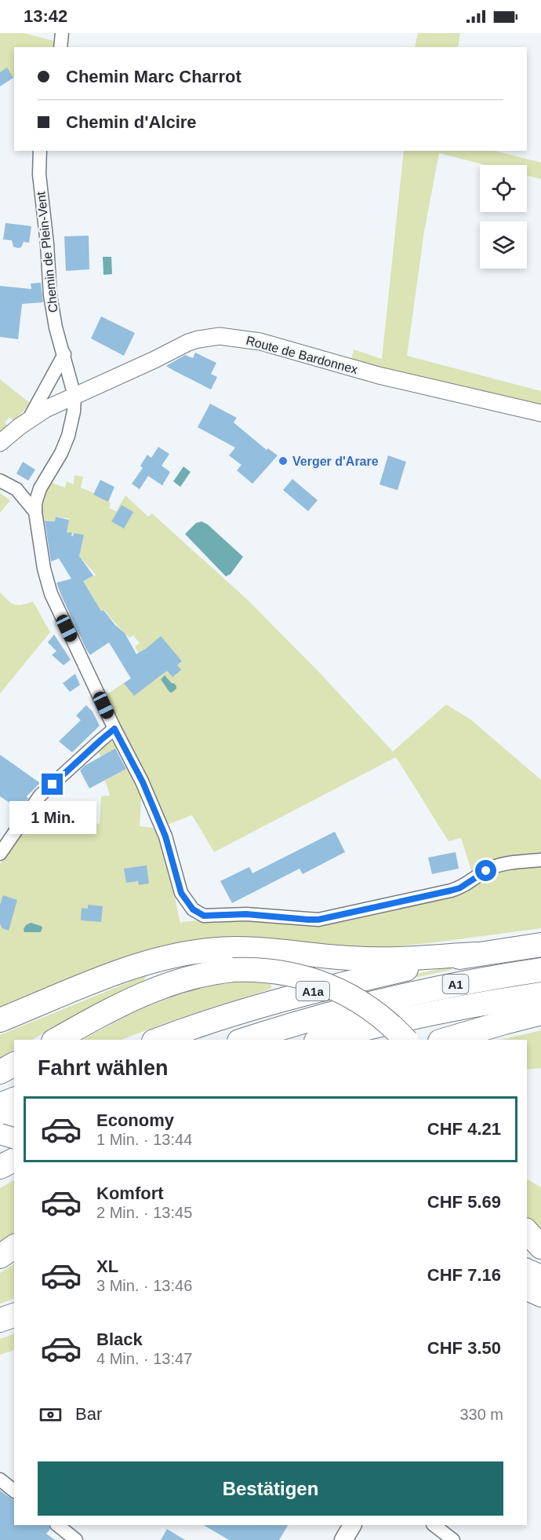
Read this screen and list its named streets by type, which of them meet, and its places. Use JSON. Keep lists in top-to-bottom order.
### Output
{
  "streets": {
    "highway": ["A1", "A1a"],
    "street": ["Chemin de Plein-Vent", "Route de Bardonnex"]
  },
  "crossings": [
    ["Chemin de Plein-Vent", "Route de Bardonnex"]
  ],
  "places": ["Verger d'Arare"],
  "page": {
    "status": "13:42",
    "banner": ["Chemin Marc Charrot", "Chemin d'Alcire"],
    "bubble": "1 Min.",
    "heading": "Fahrt wählen",
    "list": [
      {
        "name": "Economy",
        "note": "1 Min. · 13:44",
        "value": "CHF 4.21"
      },
      {
        "name": "Komfort",
        "note": "2 Min. · 13:45",
        "value": "CHF 5.69"
      },
      {
        "name": "XL",
        "note": "3 Min. · 13:46",
        "value": "CHF 7.16"
      },
      {
        "name": "Black",
        "note": "4 Min. · 13:47",
        "value": "CHF 3.50"
      }
    ],
    "pay": ["Bar", "330 m"],
    "buttons": "Bestätigen"
  }
}
